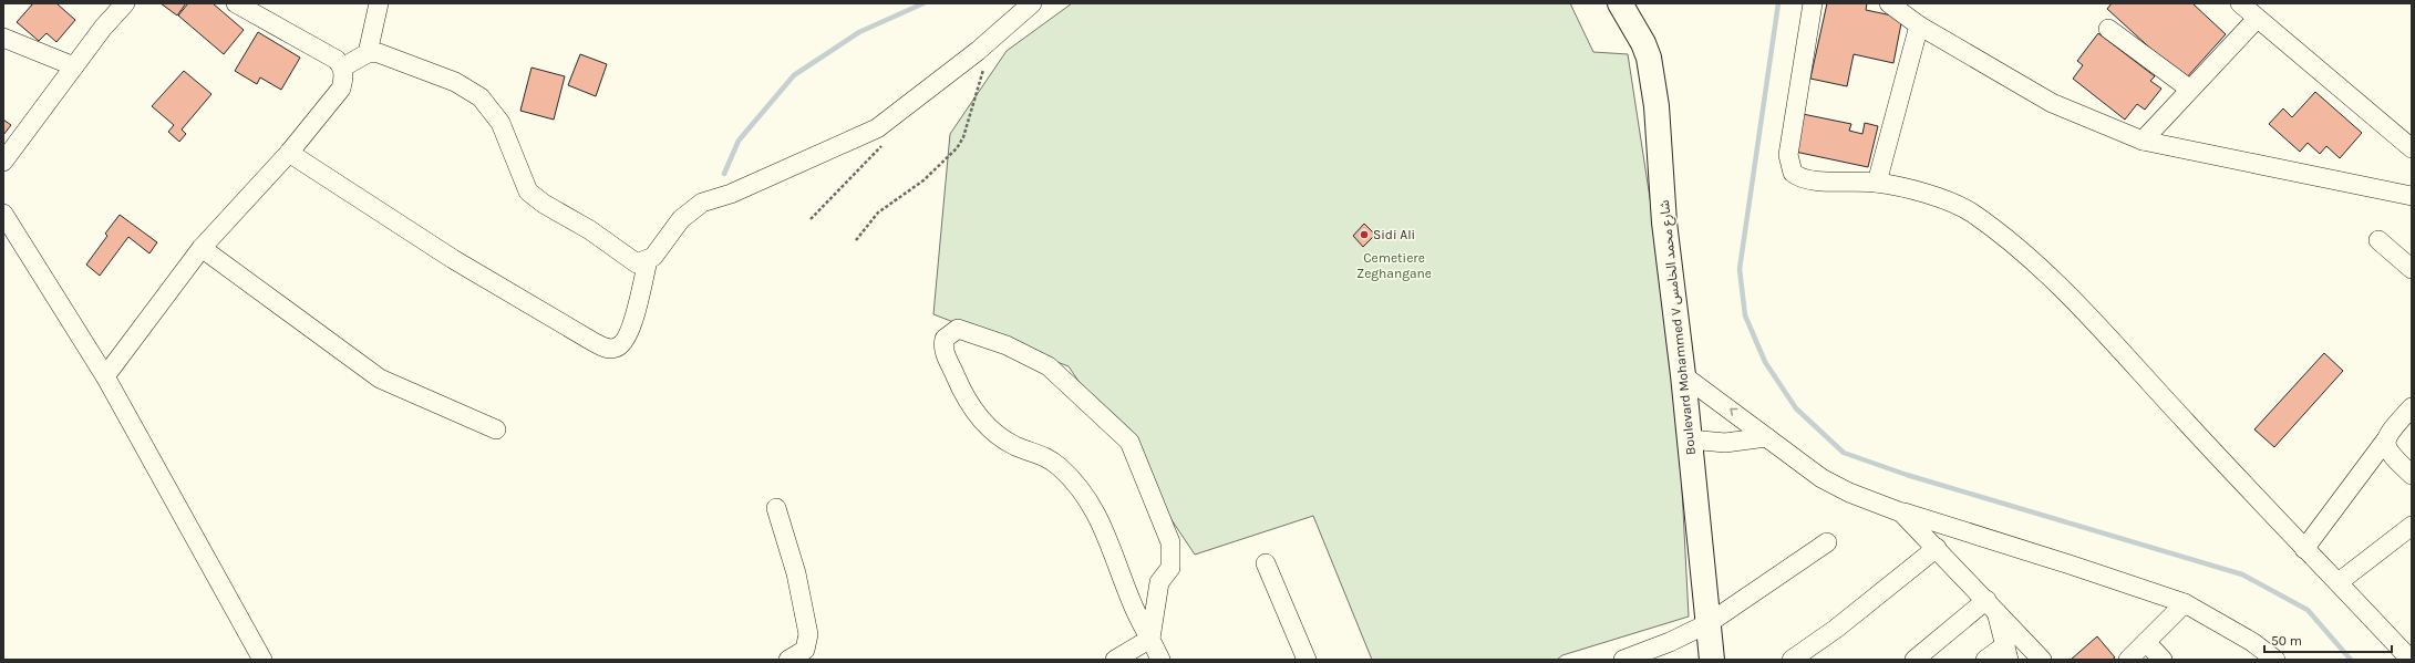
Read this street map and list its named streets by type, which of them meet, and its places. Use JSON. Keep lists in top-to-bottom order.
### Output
{
  "streets": {
    "main road": ["Boulevard Mohammed V شارع محمد الخامس"]
  },
  "parks": ["Cemetiere Zeghangane"],
  "places": ["Sidi Ali"],
  "scale_bar": "50 m"
}
